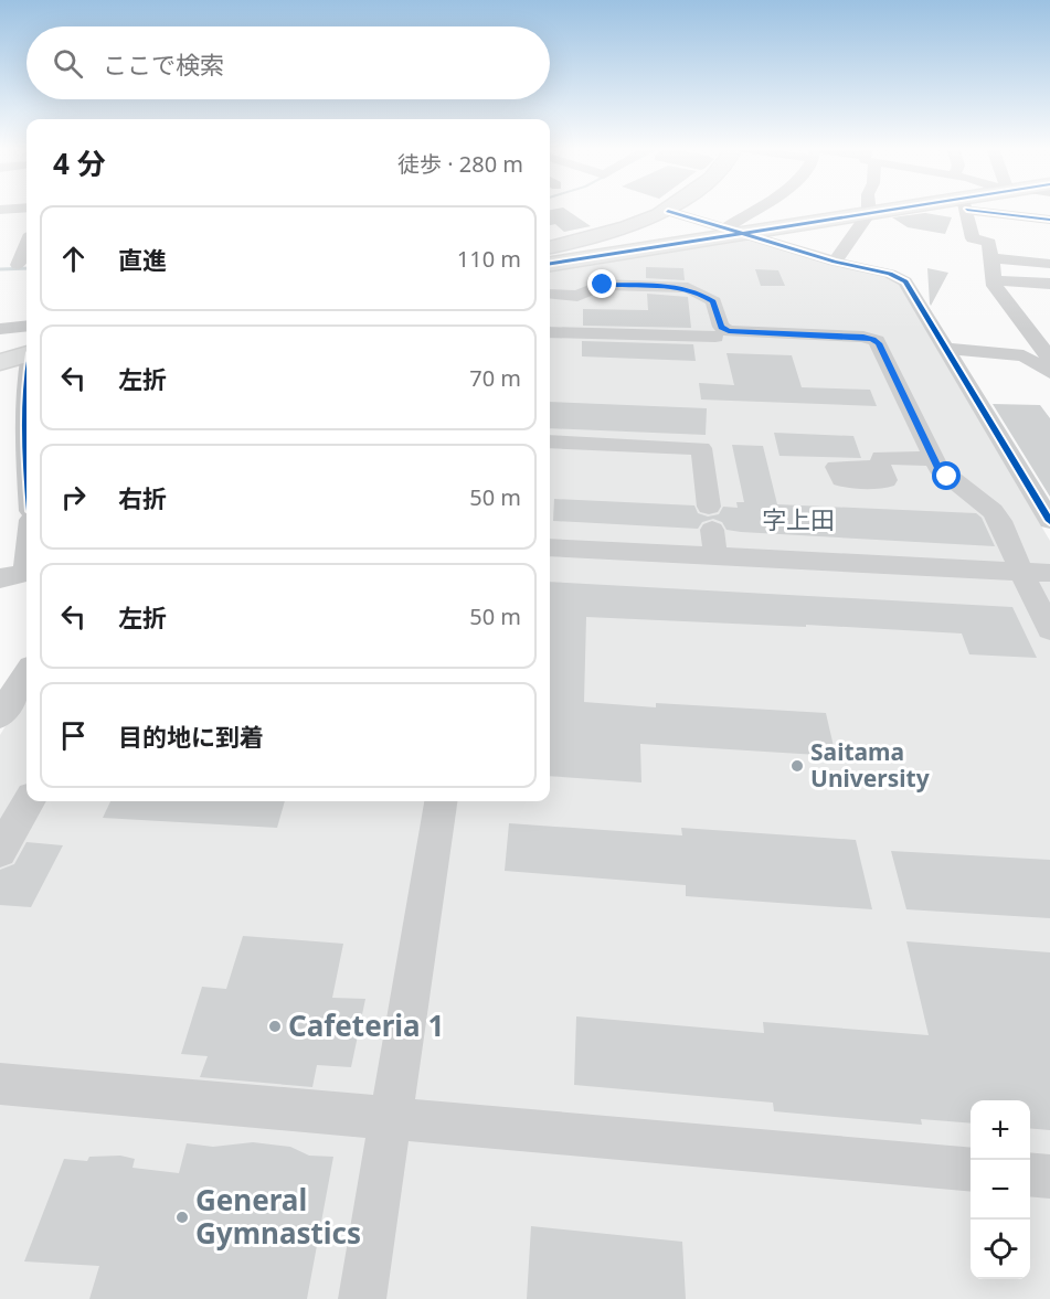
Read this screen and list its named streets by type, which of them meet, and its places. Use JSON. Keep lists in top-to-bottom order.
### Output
{
  "districts": ["字上田"],
  "places": ["Saitama University", "Cafeteria 1", "General Gymnastics"],
  "page": {
    "search": "ここで検索",
    "heading": ["4 分", "徒歩 · 280 m"],
    "list": [
      ["直進", "110 m"],
      ["左折", "70 m"],
      ["右折", "50 m"],
      ["左折", "50 m"],
      "目的地に到着"
    ],
    "map_buttons": ["+", "−"]
  }
}
